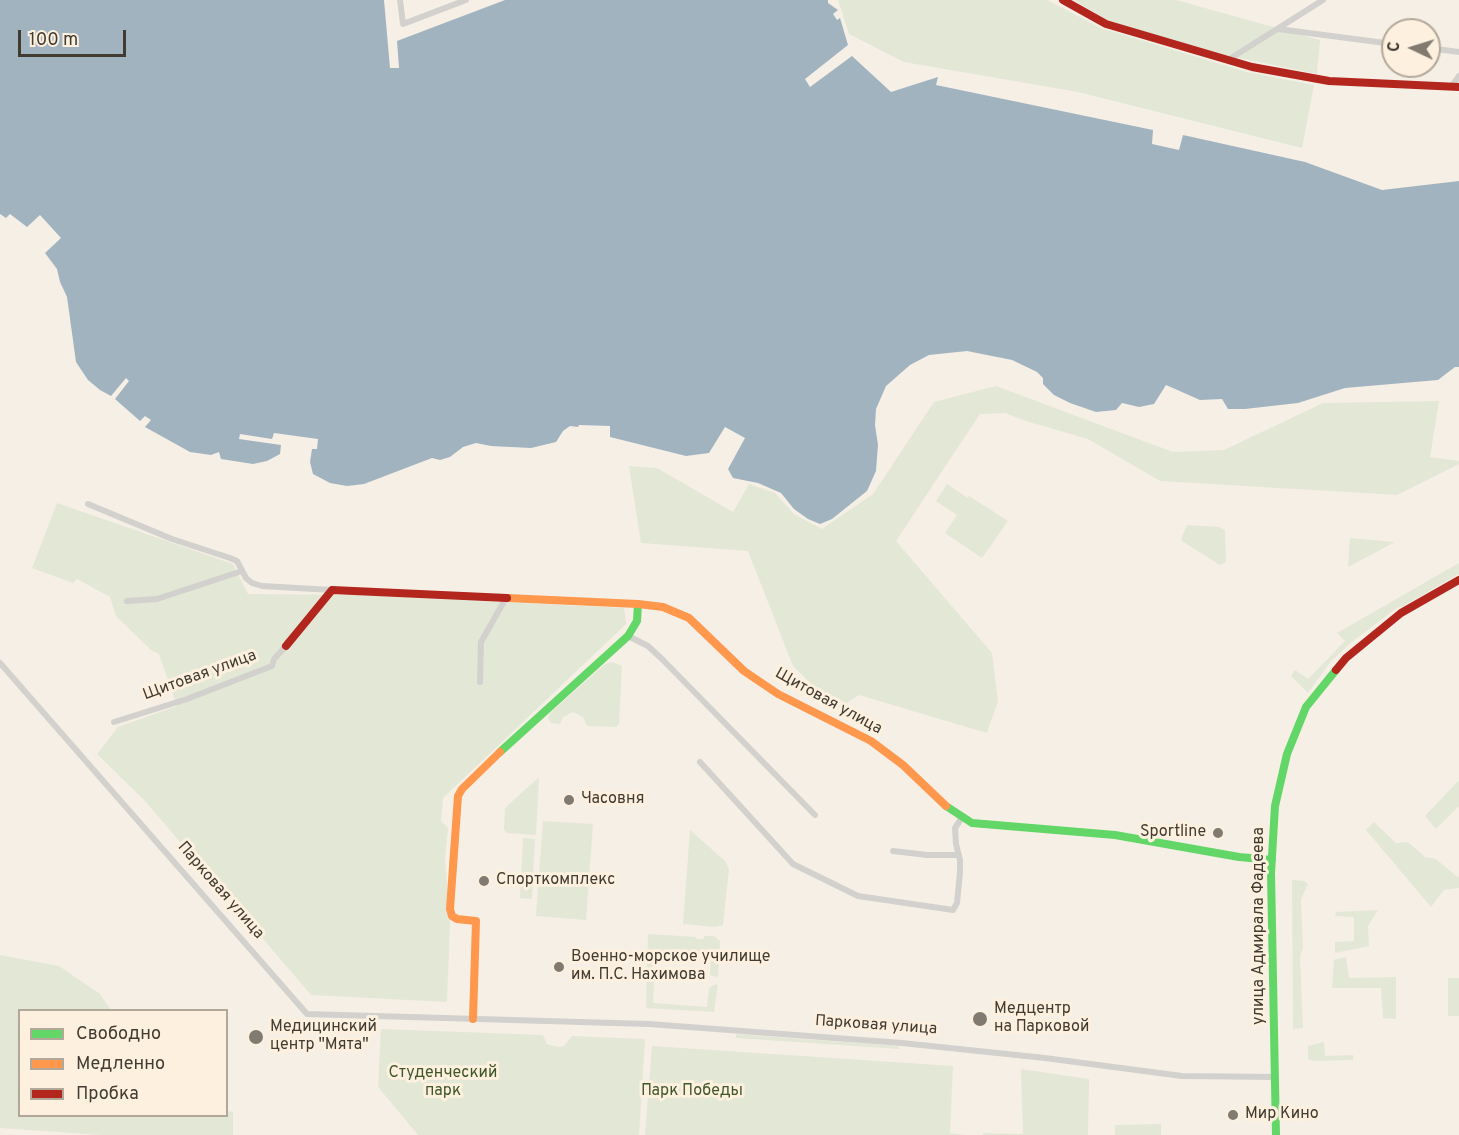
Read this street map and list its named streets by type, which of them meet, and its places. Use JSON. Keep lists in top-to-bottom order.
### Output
{
  "streets": {
    "street": ["Щитовая улица", "Парковая улица", "улица Адмирала Фадеева"]
  },
  "crossings": [
    ["Щитовая улица", "улица Адмирала Фадеева"],
    ["Парковая улица", "улица Адмирала Фадеева"]
  ],
  "parks": ["Студенческий парк", "Парк Победы"],
  "places": [
    "Часовня",
    "Sportline",
    "Спорткомплекс",
    "Военно-морское училище им. П.С. Нахимова",
    "Медцентр на Парковой",
    "Медицинский центр \"Мята\"",
    "Мир Кино"
  ],
  "legend": ["Свободно", "Медленно", "Пробка"],
  "scale_bar": "100 m",
  "north": "left"
}
